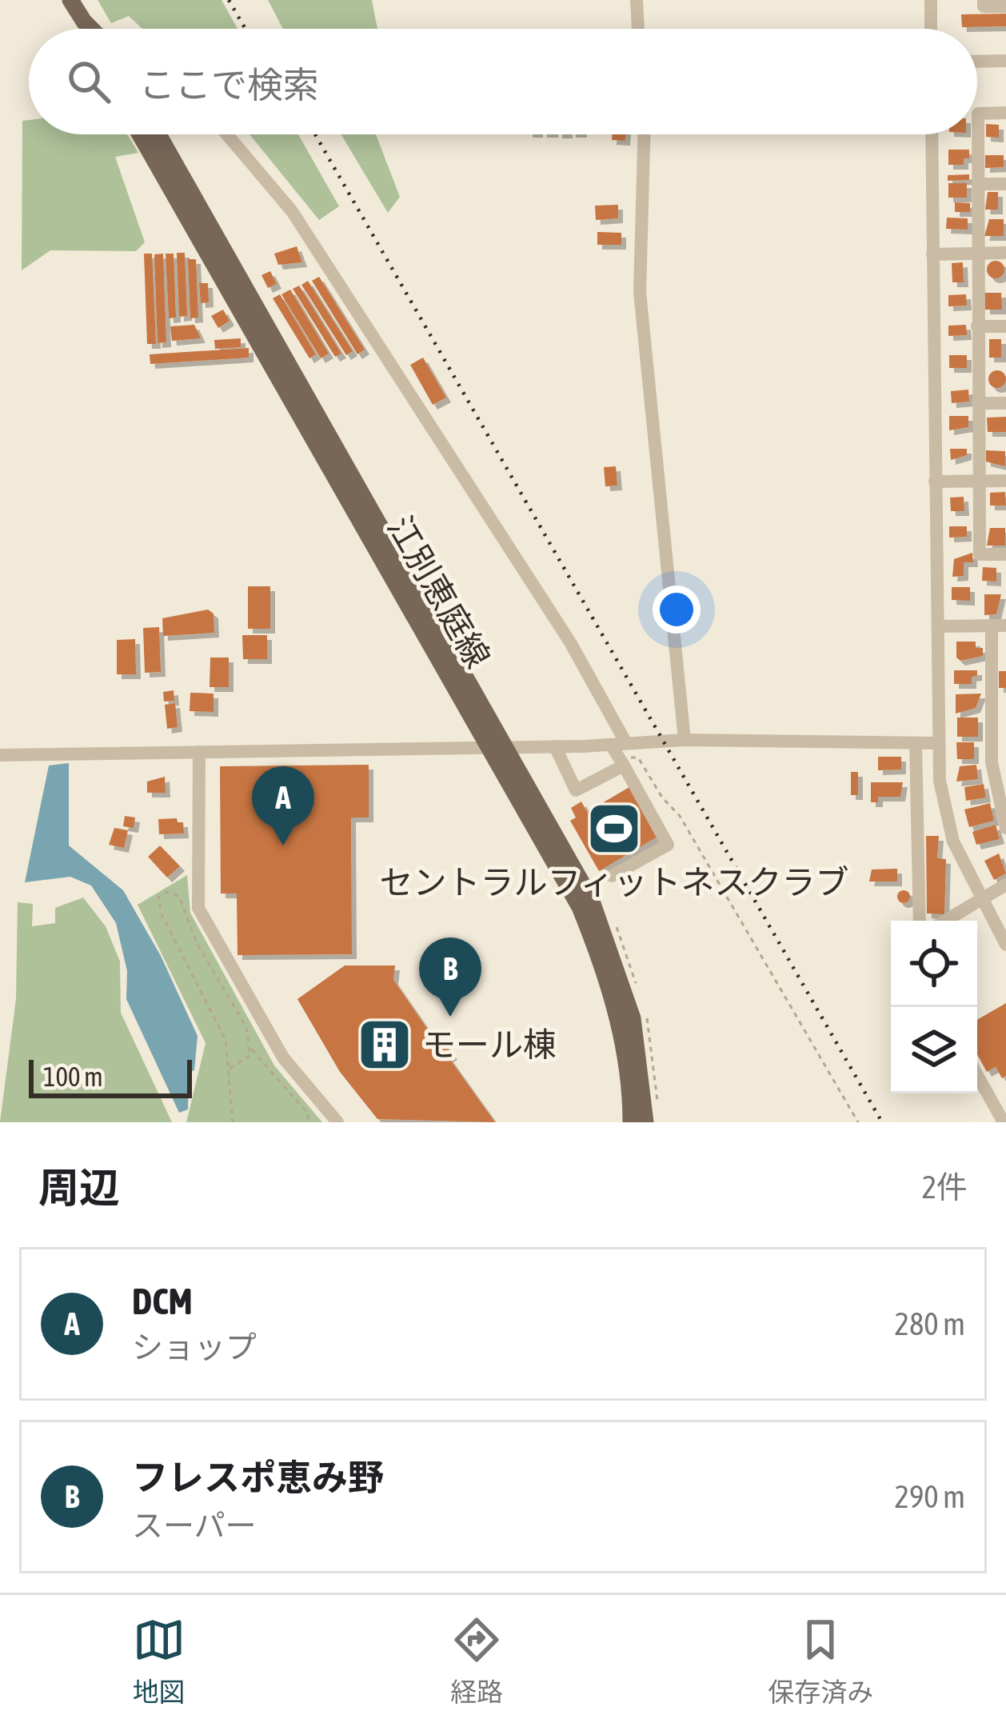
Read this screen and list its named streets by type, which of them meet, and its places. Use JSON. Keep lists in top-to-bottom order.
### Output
{
  "streets": {
    "main road": ["江別恵庭線"]
  },
  "places": {
    "sports": ["セントラルフィットネスクラブ"],
    "building": ["モール棟"]
  },
  "scale_bar": "100 m",
  "page": {
    "search": "ここで検索",
    "pins": ["A", "B"],
    "scale": "100 m",
    "heading": ["周辺", "2件"],
    "list": [
      {
        "mark": "A",
        "name": "DCM",
        "note": "ショップ",
        "value": "280 m"
      },
      {
        "mark": "B",
        "name": "フレスポ恵み野",
        "note": "スーパー",
        "value": "290 m"
      }
    ],
    "nav": ["地図", "経路", "保存済み"]
  }
}
